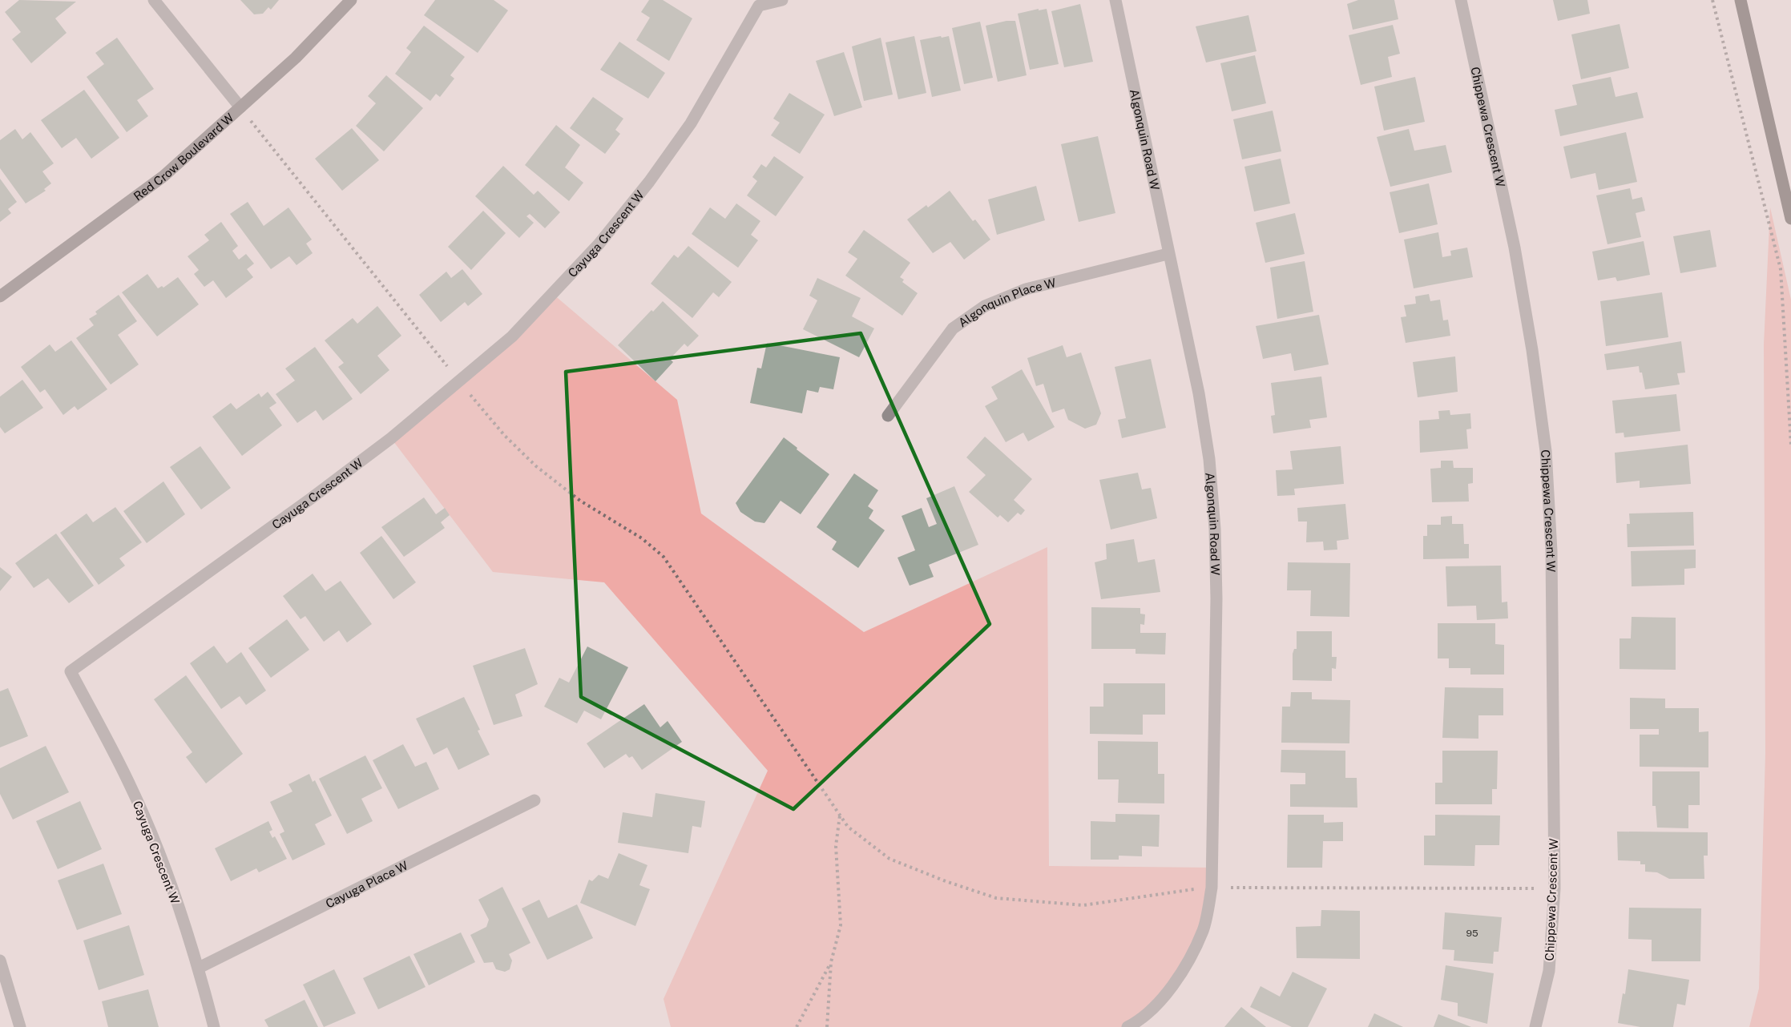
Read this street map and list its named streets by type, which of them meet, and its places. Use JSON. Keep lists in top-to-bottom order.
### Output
{
  "streets": {
    "street": [
      "Chippewa Crescent W",
      "Algonquin Road W",
      "Red Crow Boulevard W",
      "Cayuga Crescent W",
      "Algonquin Place W",
      "Cayuga Place W"
    ]
  },
  "crossings": [
    ["Algonquin Road W", "Algonquin Place W"],
    ["Cayuga Crescent W", "Cayuga Place W"]
  ],
  "house_numbers": ["95"]
}
